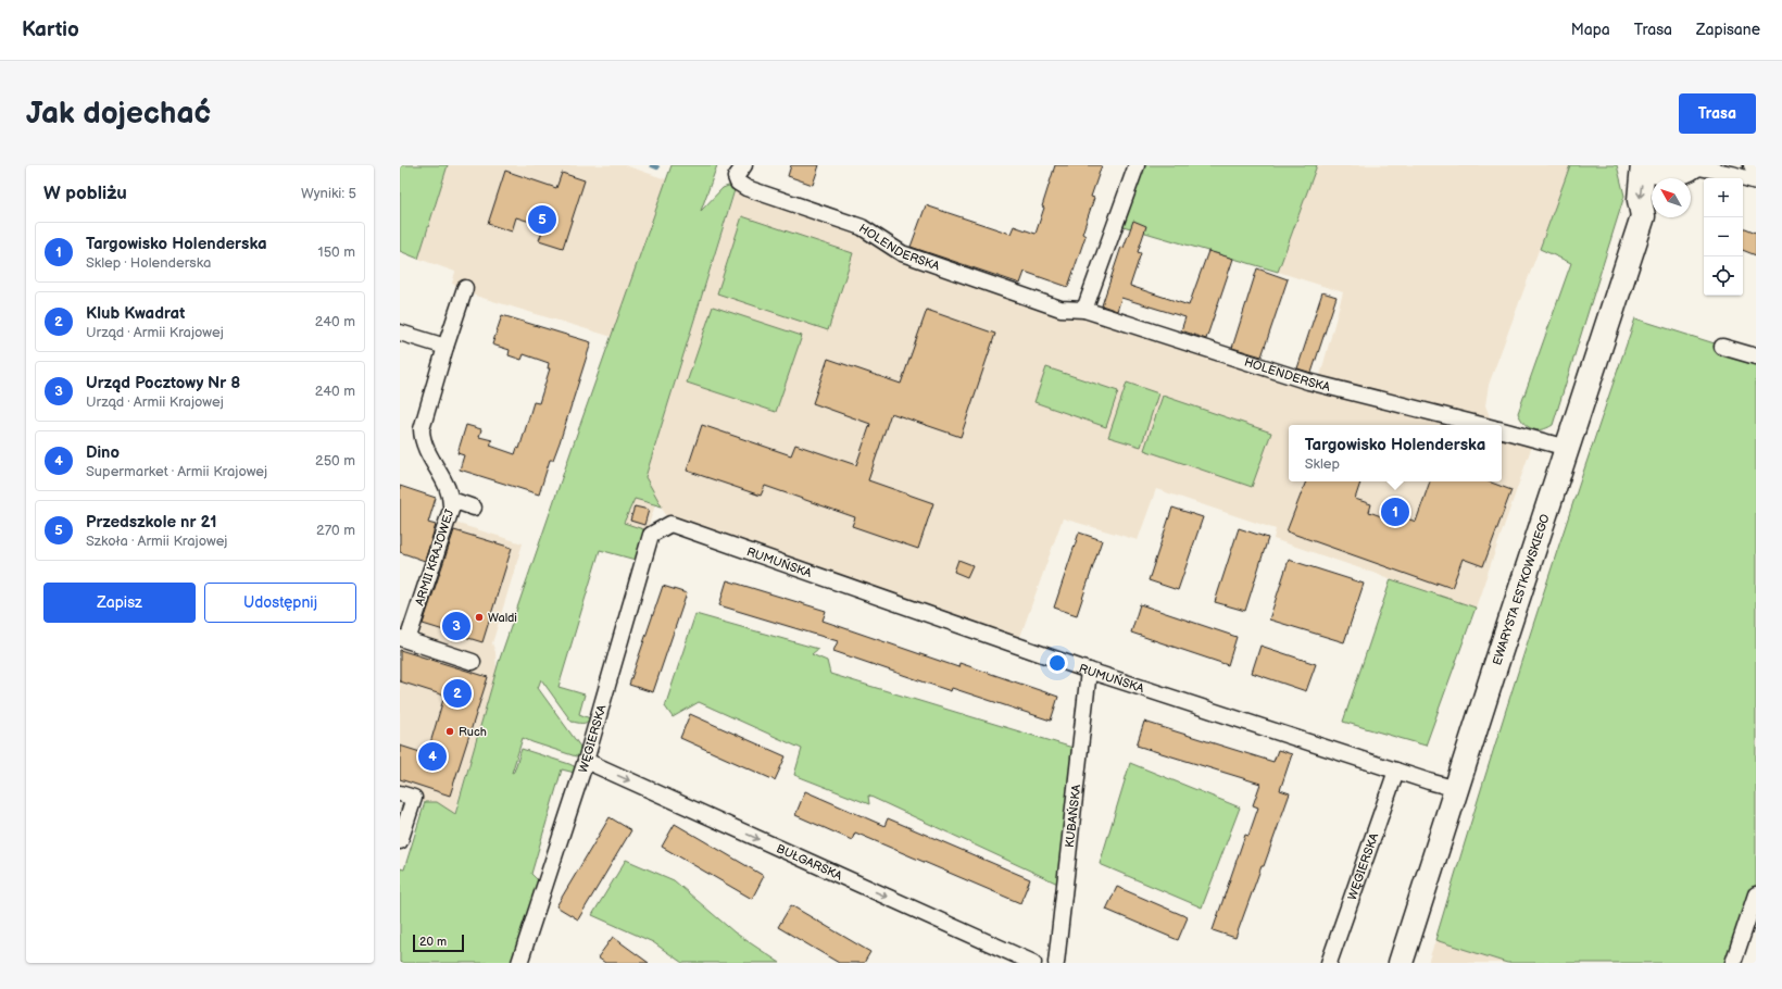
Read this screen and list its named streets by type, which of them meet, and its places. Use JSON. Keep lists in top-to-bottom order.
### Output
{
  "streets": {
    "main road": ["EWARYSTA ESTKOWSKIEGO"],
    "street": [
      "HOLENDERSKA",
      "ARMII KRAJOWEJ",
      "RUMUŃSKA",
      "WĘGIERSKA",
      "KUBAŃSKA",
      "BUŁGARSKA"
    ]
  },
  "crossings": [
    ["RUMUŃSKA", "EWARYSTA ESTKOWSKIEGO"],
    ["RUMUŃSKA", "WĘGIERSKA"],
    ["RUMUŃSKA", "KUBAŃSKA"],
    ["WĘGIERSKA", "BUŁGARSKA"]
  ],
  "one_way": ["BUŁGARSKA"],
  "places": ["Waldi", "Ruch"],
  "scale_bar": "20 m",
  "north": "top left",
  "page": {
    "header": "Kartio",
    "nav": ["Mapa", "Trasa", "Zapisane"],
    "buttons": [
      "Trasa",
      ["Zapisz", "Udostępnij"]
    ],
    "title": "Jak dojechać",
    "heading": ["W pobliżu", "Wyniki: 5"],
    "map_buttons": ["+", "−"],
    "pins": [
      "5",
      "1",
      "3",
      "2",
      "4"
    ],
    "list": [
      {
        "mark": "1",
        "name": "Targowisko Holenderska",
        "note": "Sklep · Holenderska",
        "value": "150 m"
      },
      {
        "mark": "2",
        "name": "Klub Kwadrat",
        "note": "Urząd · Armii Krajowej",
        "value": "240 m"
      },
      {
        "mark": "3",
        "name": "Urząd Pocztowy Nr 8",
        "note": "Urząd · Armii Krajowej",
        "value": "240 m"
      },
      {
        "mark": "4",
        "name": "Dino",
        "note": "Supermarket · Armii Krajowej",
        "value": "250 m"
      },
      {
        "mark": "5",
        "name": "Przedszkole nr 21",
        "note": "Szkoła · Armii Krajowej",
        "value": "270 m"
      }
    ],
    "popup": ["Targowisko Holenderska", "Sklep"],
    "scale": "20 m"
  }
}
